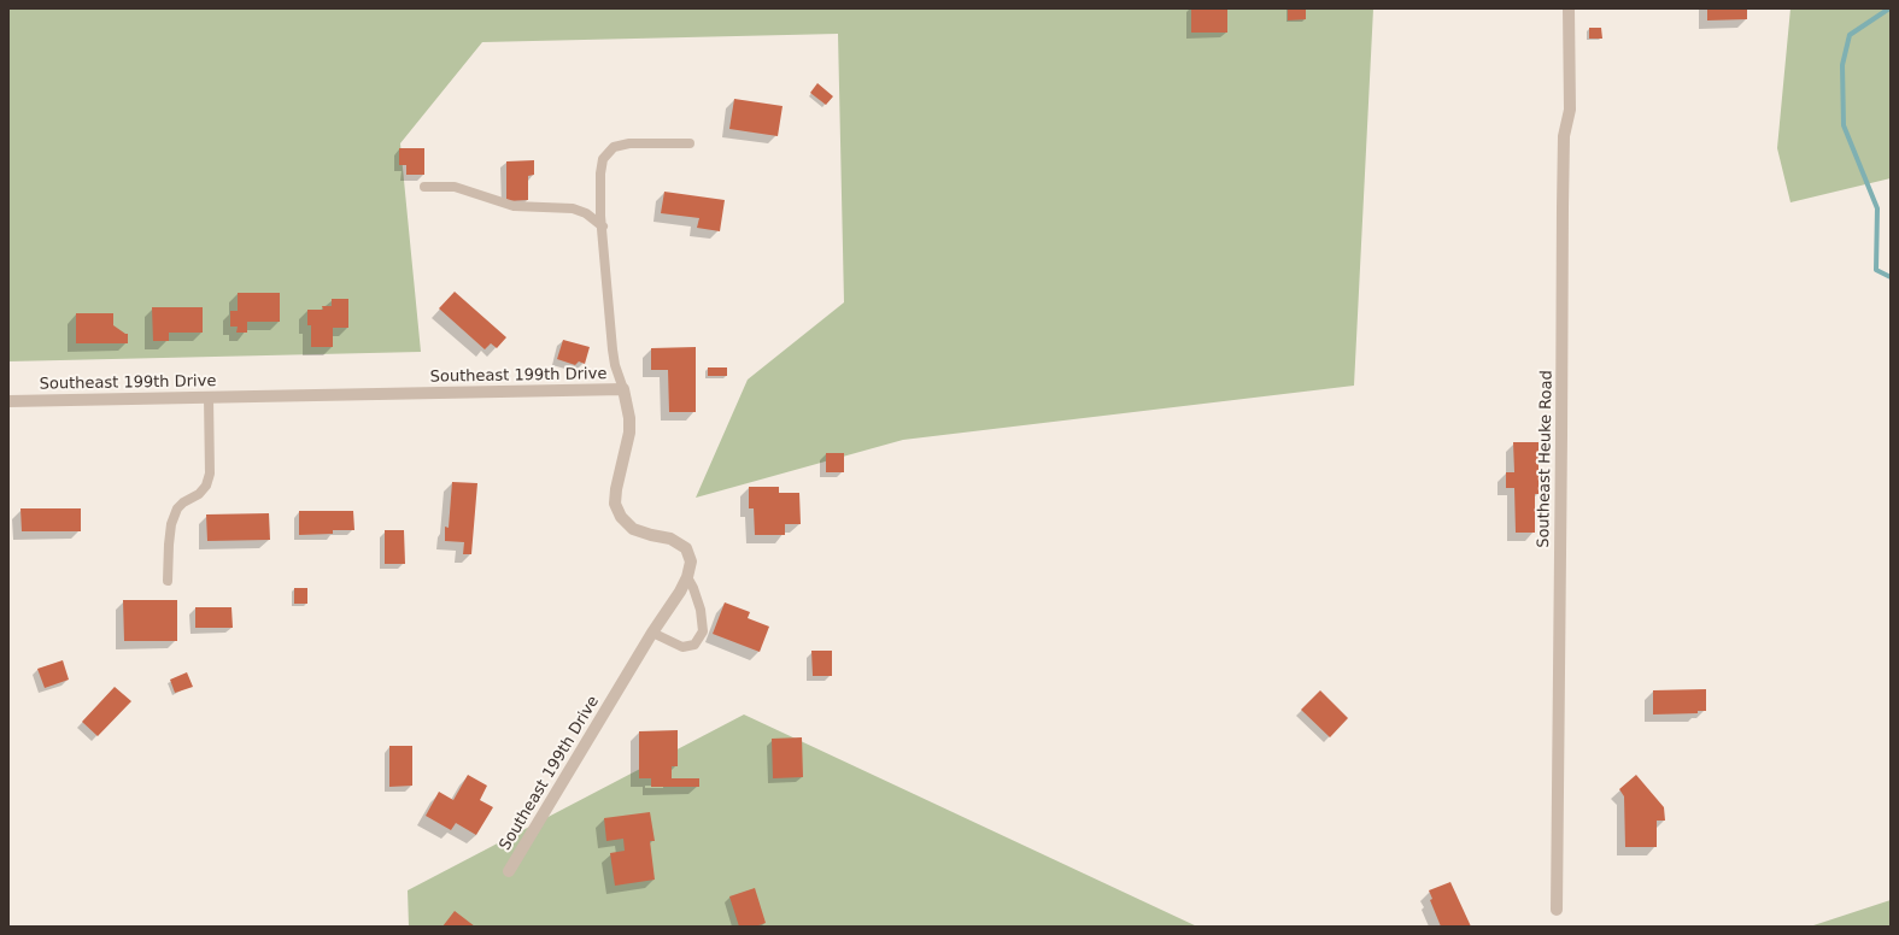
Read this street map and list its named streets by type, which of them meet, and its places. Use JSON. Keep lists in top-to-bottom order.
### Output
{
  "streets": {
    "street": ["Southeast 199th Drive", "Southeast Heuke Road"]
  }
}
